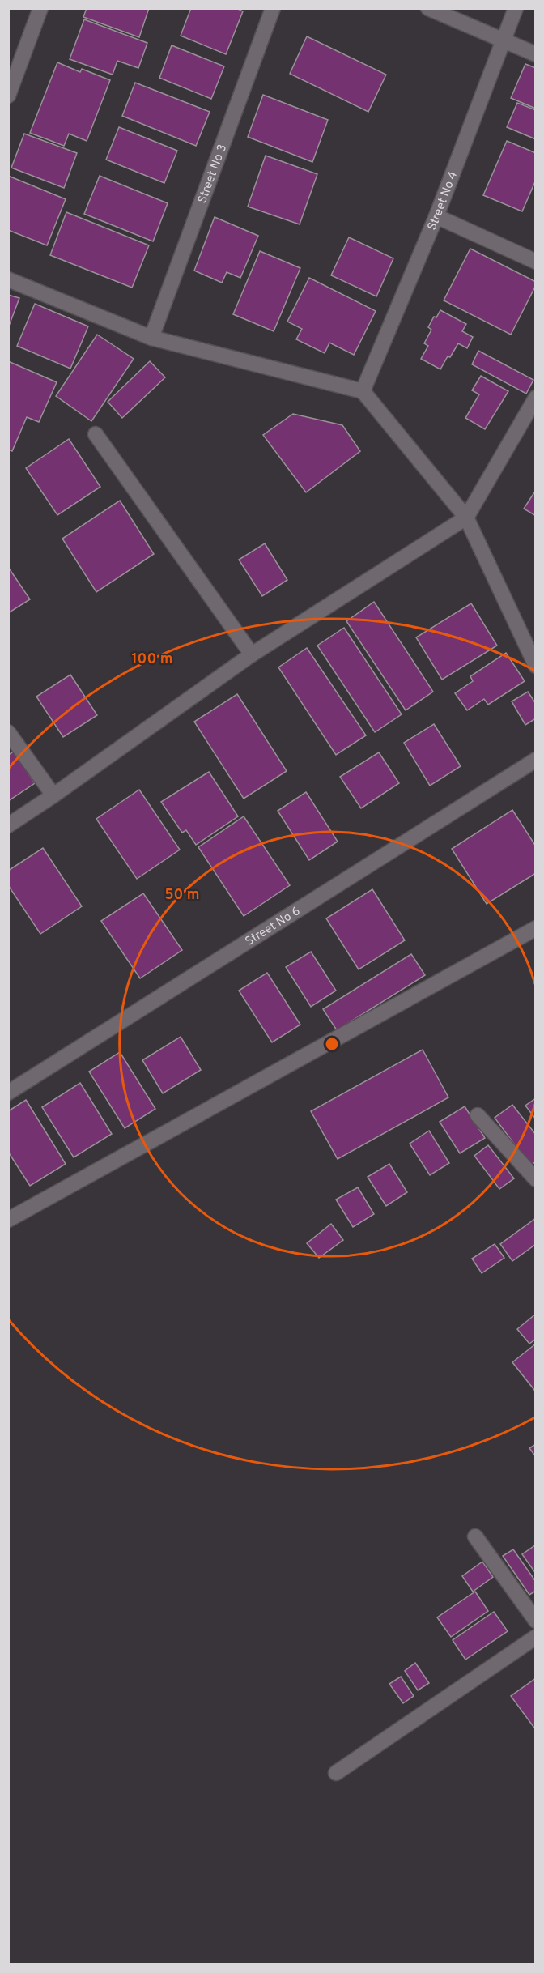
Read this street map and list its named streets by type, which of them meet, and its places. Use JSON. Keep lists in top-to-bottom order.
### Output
{
  "streets": {
    "street": ["Street No 3", "Street No 4", "Street No 6"]
  },
  "rings": ["100 m", "50 m"]
}
